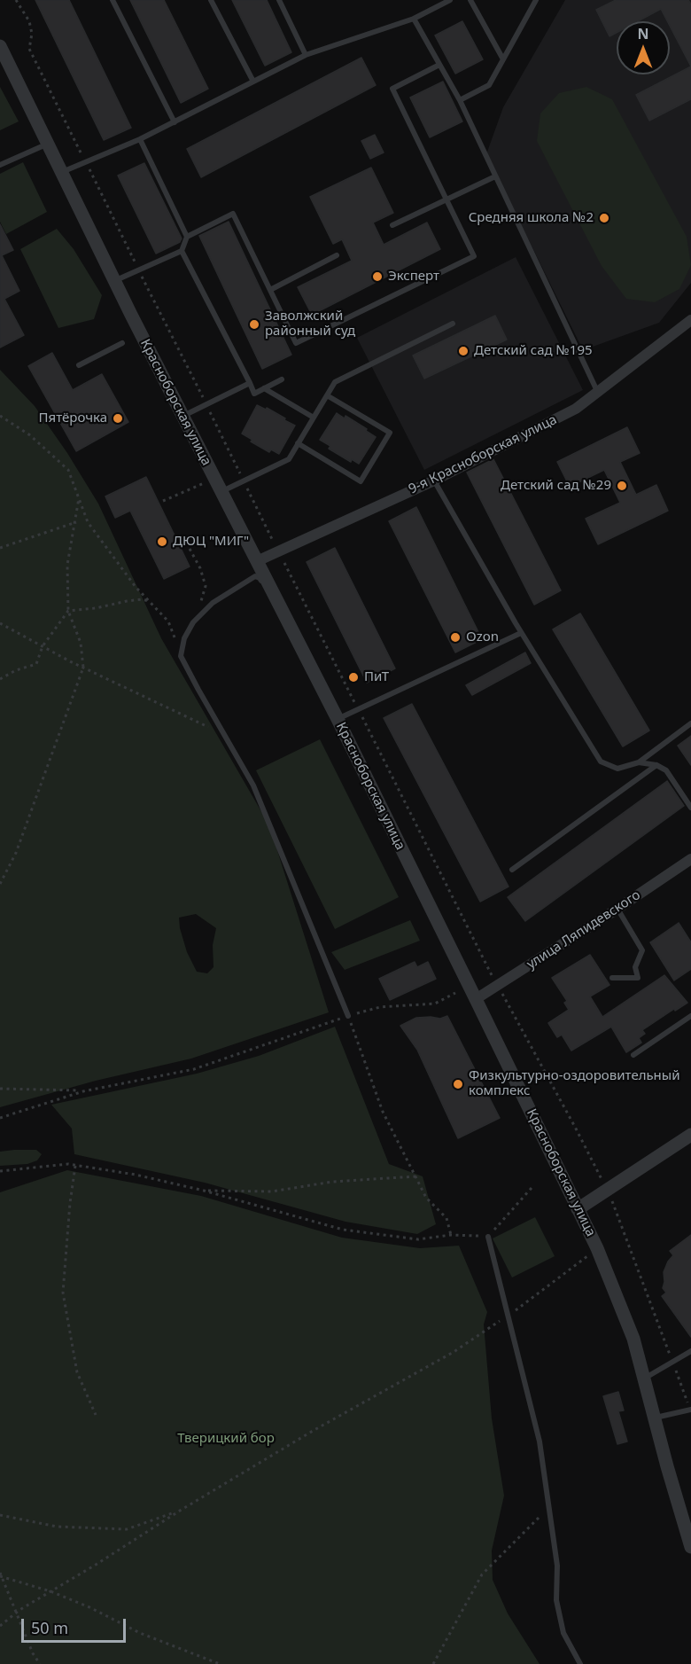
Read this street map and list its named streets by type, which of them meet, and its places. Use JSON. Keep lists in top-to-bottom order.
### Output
{
  "streets": {
    "street": ["Красноборская улица", "9-я Красноборская улица", "улица Ляпидевского"]
  },
  "crossings": [
    ["Красноборская улица", "9-я Красноборская улица"],
    ["Красноборская улица", "улица Ляпидевского"]
  ],
  "parks": ["Тверицкий бор"],
  "places": [
    "Средняя школа №2",
    "Эксперт",
    "Заволжский районный суд",
    "Детский сад №195",
    "Пятёрочка",
    "Детский сад №29",
    "ДЮЦ \"МИГ\"",
    "Ozon",
    "ПиТ",
    "Физкультурно-оздоровительный комплекс"
  ],
  "scale_bar": "50 m",
  "north": "top"
}
